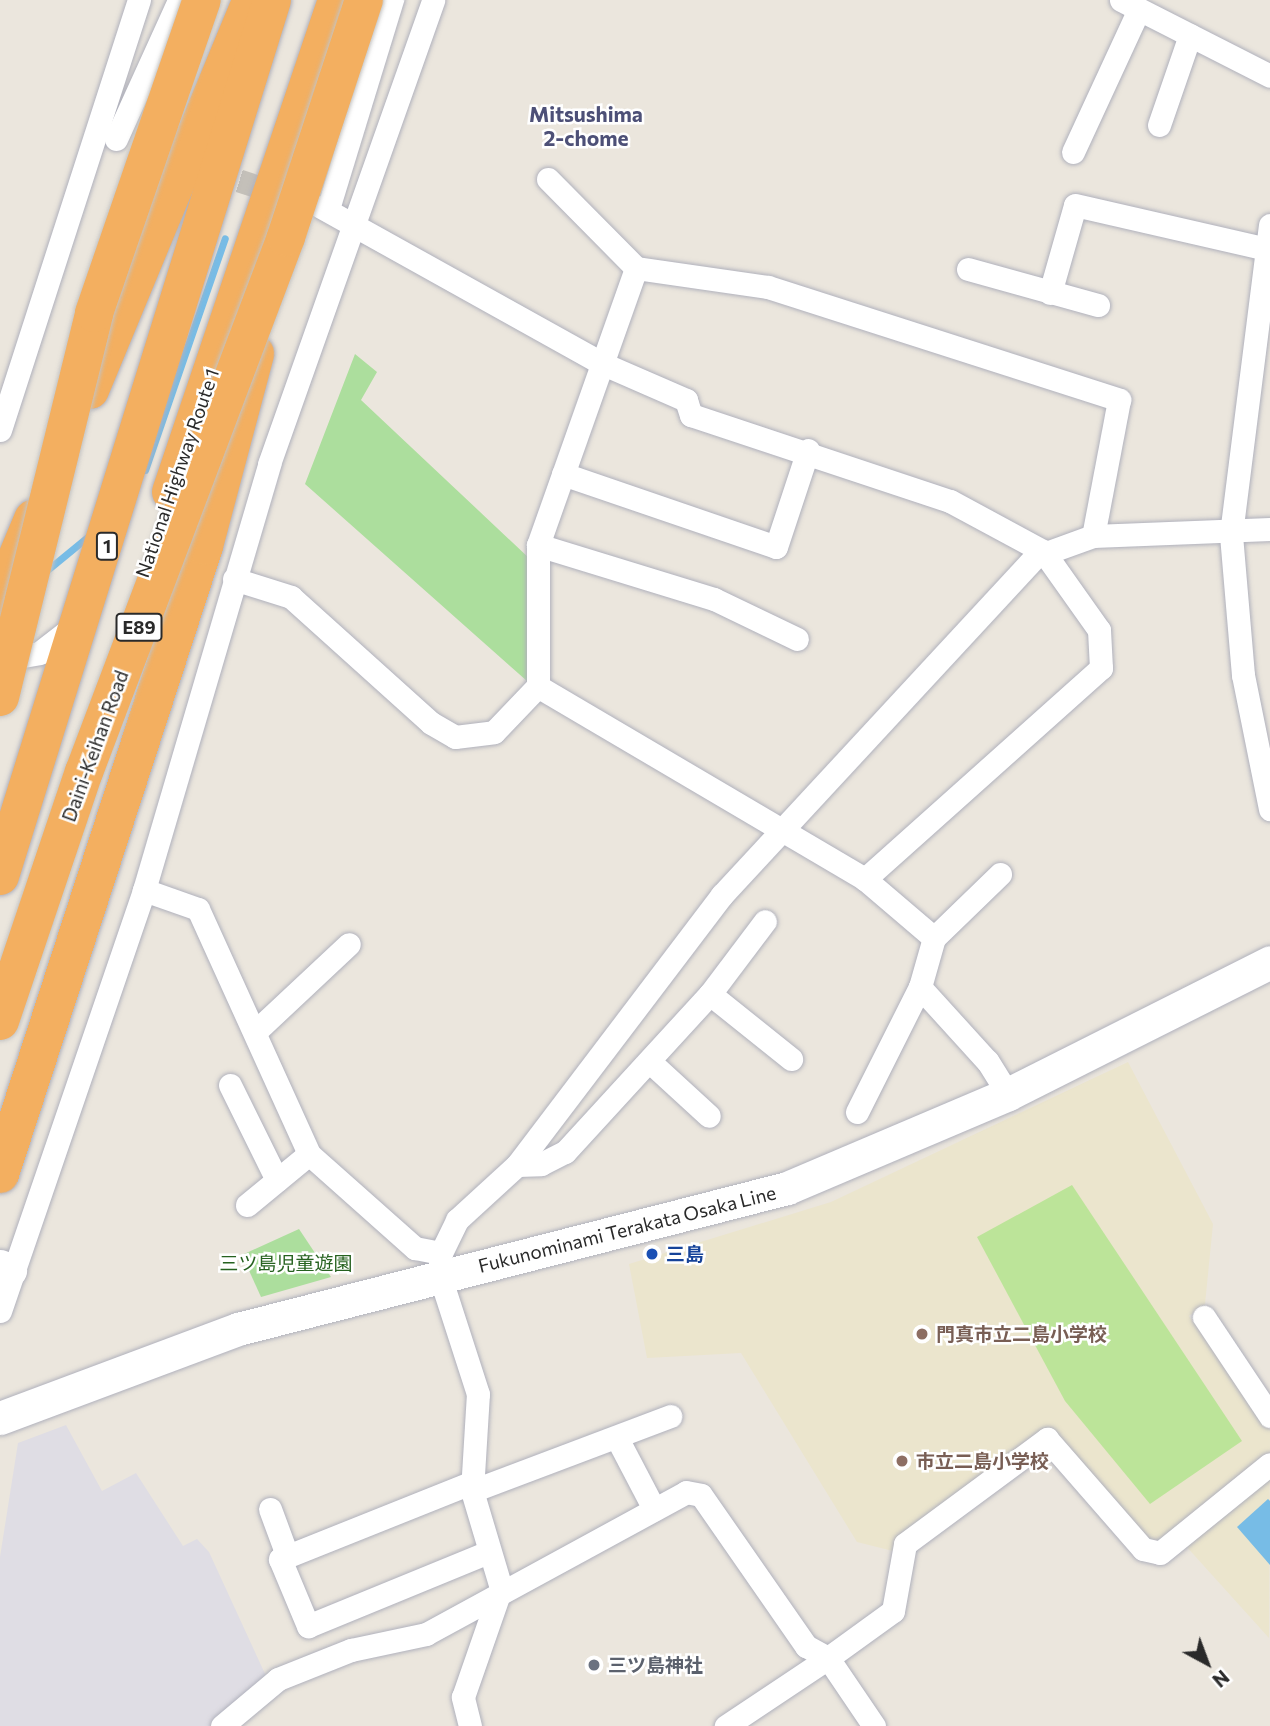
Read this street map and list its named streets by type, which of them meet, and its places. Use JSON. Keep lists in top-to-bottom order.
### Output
{
  "streets": {
    "highway": [
      "National Highway Route 1",
      "1",
      "E89",
      "Daini-Keihan Road"
    ],
    "main road": ["Fukunominami Terakata Osaka Line"]
  },
  "districts": ["Mitsushima 2-chome"],
  "parks": ["三ツ島児童遊園"],
  "places": [
    "三島",
    "門真市立二島小学校",
    "市立二島小学校",
    "三ツ島神社"
  ],
  "north": "bottom right"
}
